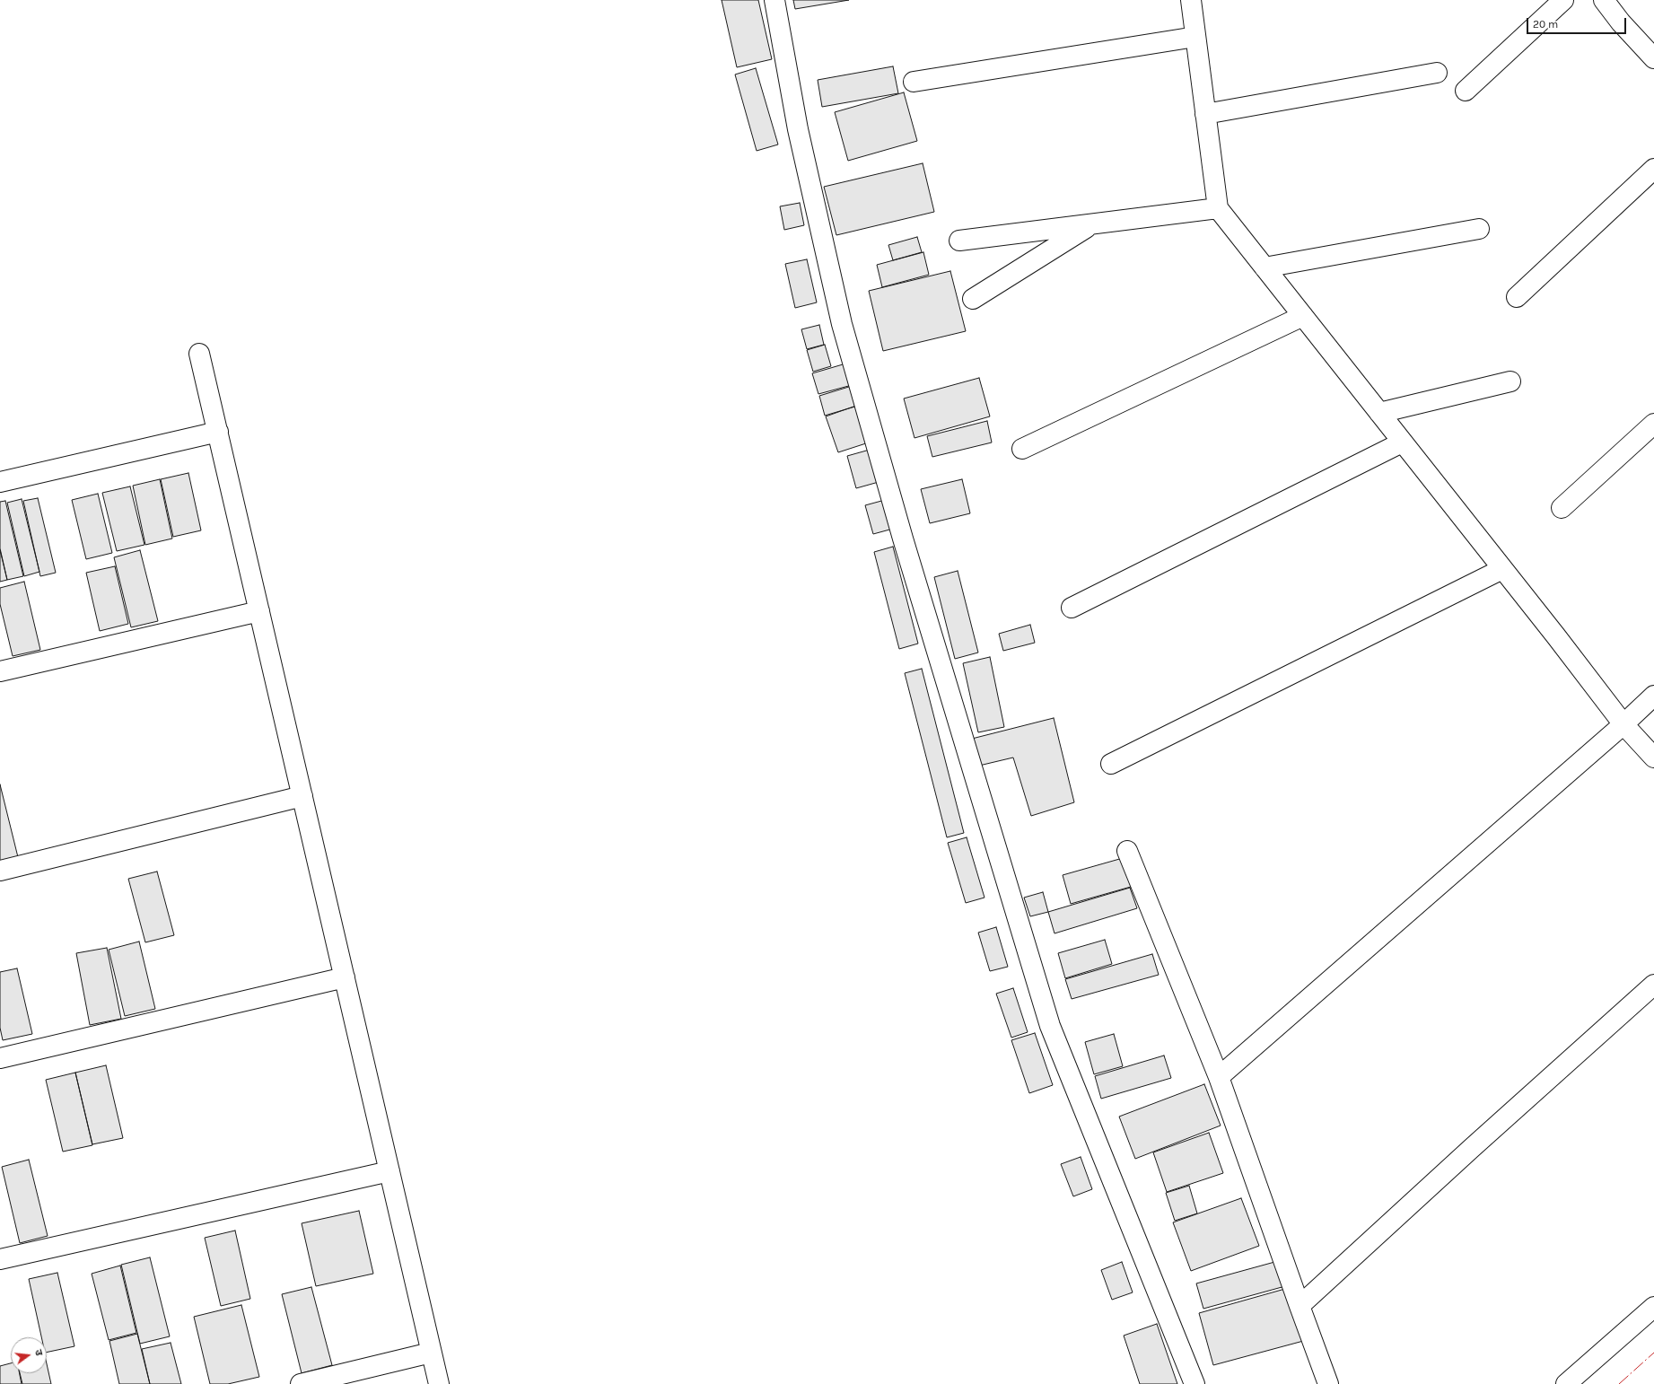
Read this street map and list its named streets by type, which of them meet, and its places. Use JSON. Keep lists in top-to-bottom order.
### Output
{
  "scale_bar": "20 m",
  "north": "right"
}
